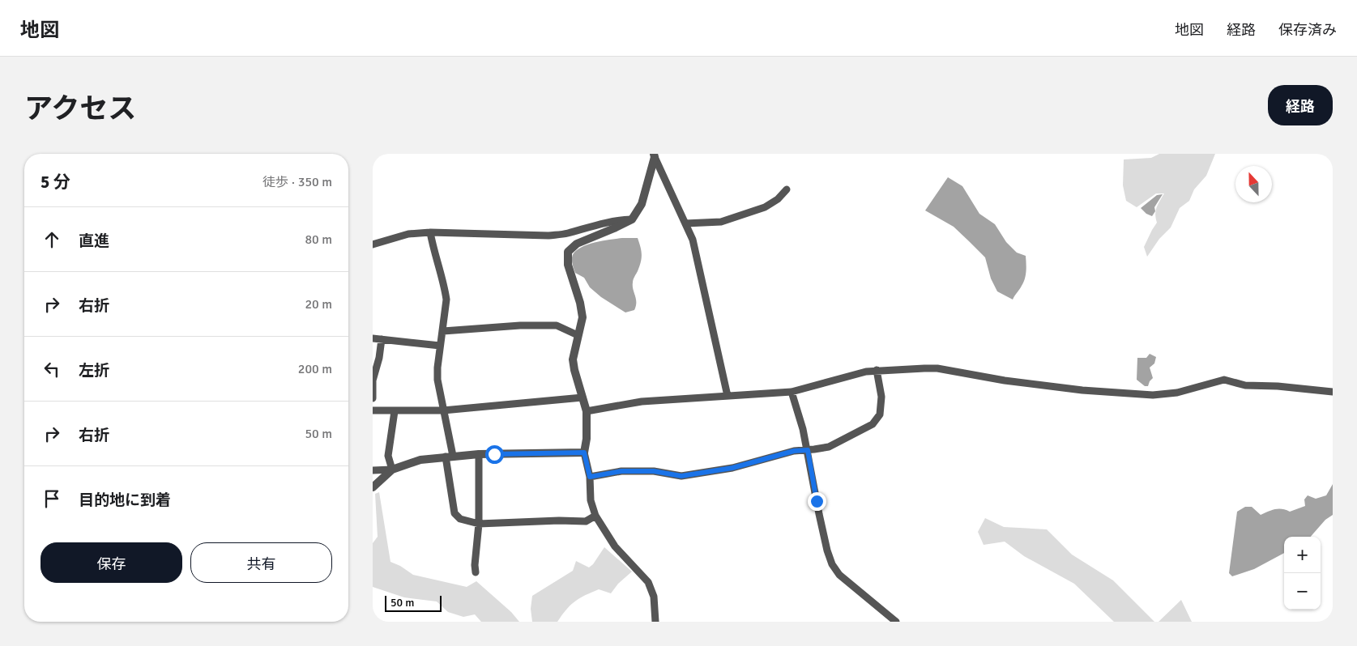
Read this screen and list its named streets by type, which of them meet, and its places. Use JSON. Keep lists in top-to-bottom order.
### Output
{
  "scale_bar": "50 m",
  "north": "top",
  "page": {
    "header": "地図",
    "nav": ["地図", "経路", "保存済み"],
    "title": "アクセス",
    "buttons": [
      "経路",
      ["保存", "共有"]
    ],
    "heading": ["5 分", "徒歩 · 350 m"],
    "list": [
      ["直進", "80 m"],
      ["右折", "20 m"],
      ["左折", "200 m"],
      ["右折", "50 m"],
      "目的地に到着"
    ],
    "map_buttons": ["+", "−"],
    "scale": "50 m"
  }
}
